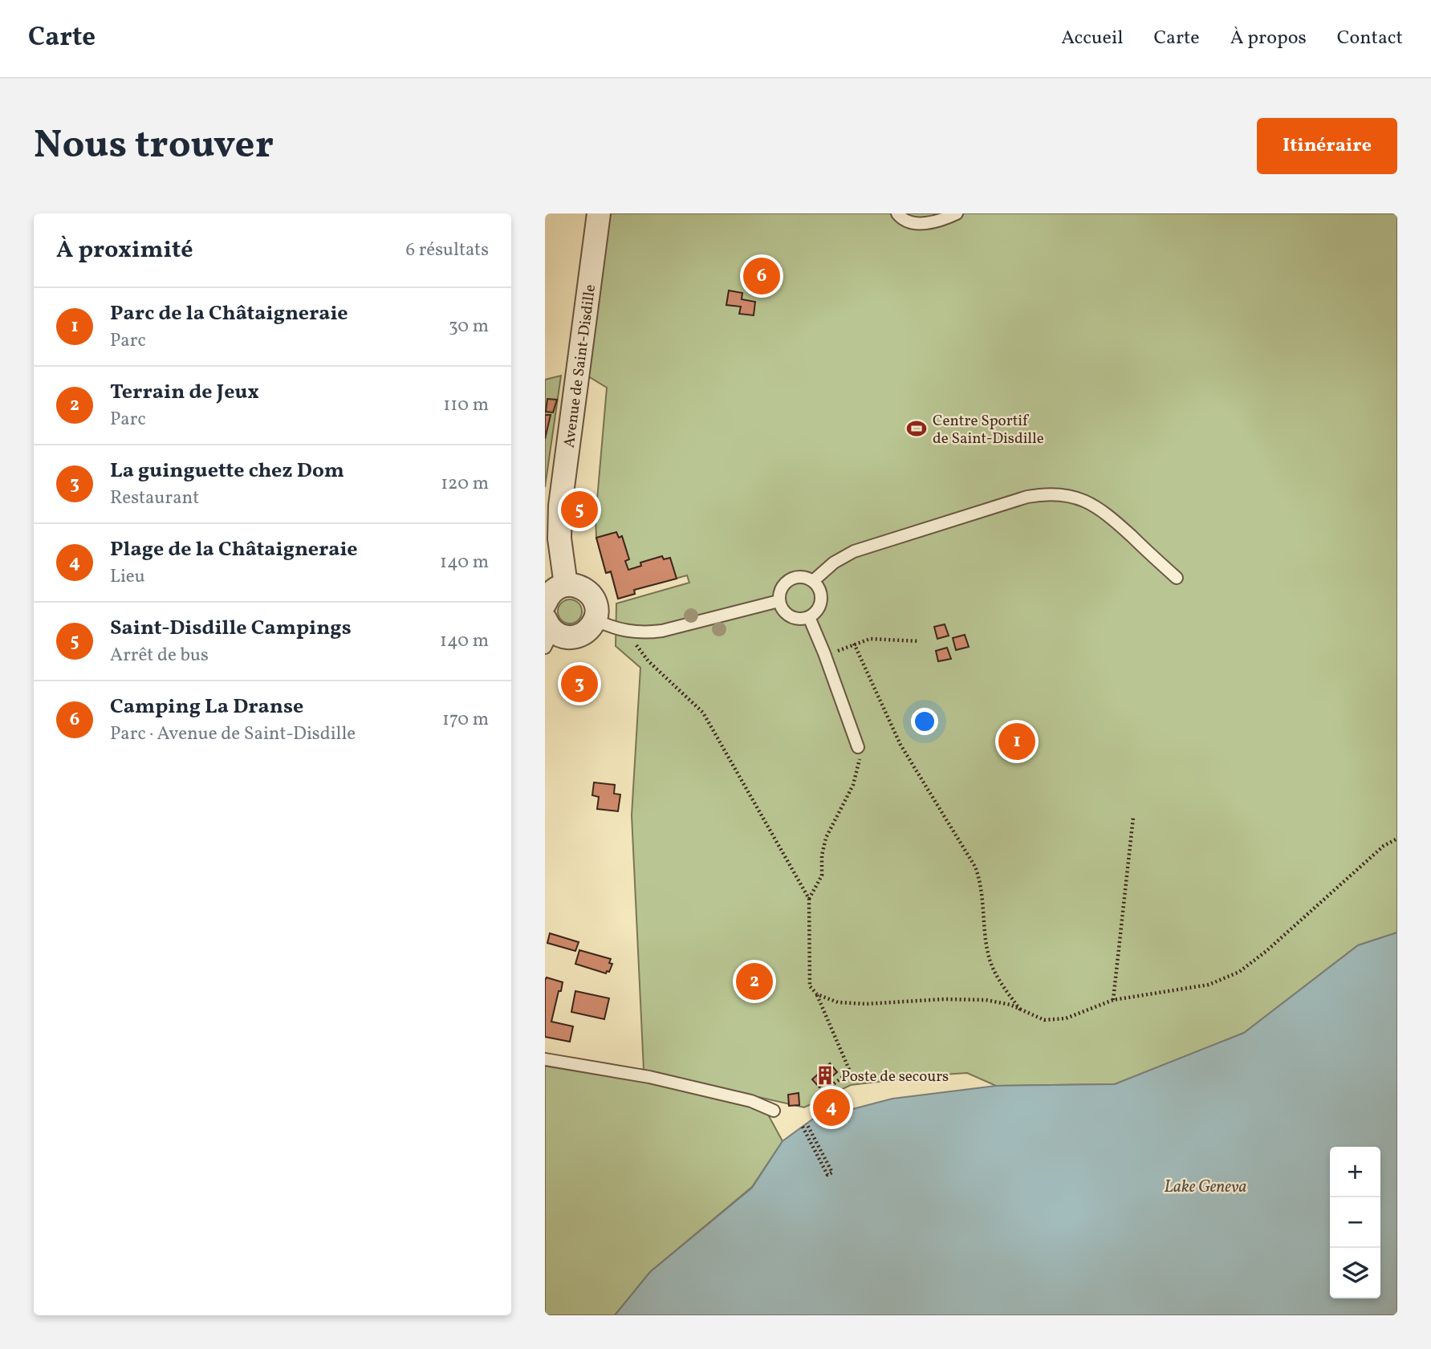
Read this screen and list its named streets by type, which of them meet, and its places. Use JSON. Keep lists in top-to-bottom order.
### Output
{
  "streets": {
    "street": ["Avenue de Saint-Disdille"]
  },
  "water": ["Lake Geneva"],
  "places": {
    "sports": ["Centre Sportif de Saint-Disdille"],
    "building": ["Poste de secours"]
  },
  "page": {
    "header": "Carte",
    "nav": [
      "Accueil",
      "Carte",
      "À propos",
      "Contact"
    ],
    "buttons": "Itinéraire",
    "title": "Nous trouver",
    "heading": ["À proximité", "6 résultats"],
    "pins": [
      "6",
      "5",
      "3",
      "1",
      "2",
      "4"
    ],
    "list": [
      {
        "mark": "1",
        "name": "Parc de la Châtaigneraie",
        "note": "Parc",
        "value": "30 m"
      },
      {
        "mark": "2",
        "name": "Terrain de Jeux",
        "note": "Parc",
        "value": "110 m"
      },
      {
        "mark": "3",
        "name": "La guinguette chez Dom",
        "note": "Restaurant",
        "value": "120 m"
      },
      {
        "mark": "4",
        "name": "Plage de la Châtaigneraie",
        "note": "Lieu",
        "value": "140 m"
      },
      {
        "mark": "5",
        "name": "Saint-Disdille Campings",
        "note": "Arrêt de bus",
        "value": "140 m"
      },
      {
        "mark": "6",
        "name": "Camping La Dranse",
        "note": "Parc · Avenue de Saint-Disdille",
        "value": "170 m"
      }
    ],
    "map_buttons": ["+", "−"]
  }
}
